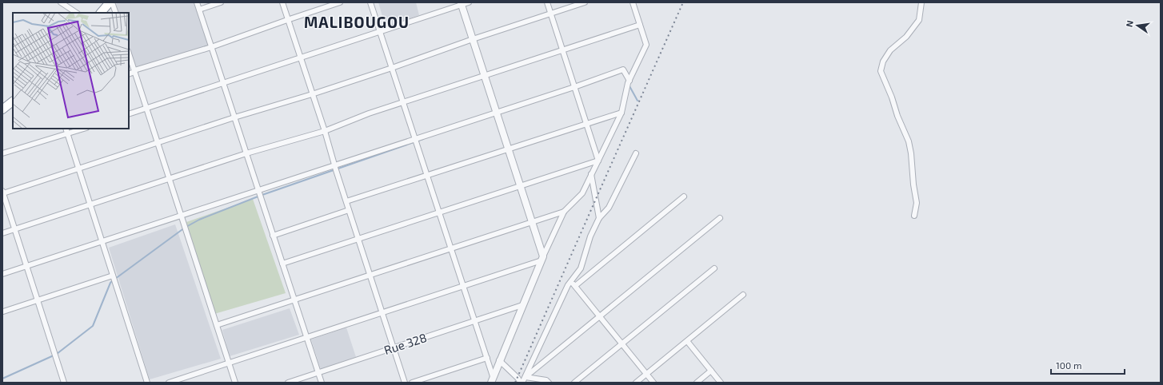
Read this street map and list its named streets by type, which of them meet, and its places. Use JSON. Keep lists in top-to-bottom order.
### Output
{
  "streets": {
    "street": ["Rue 328"]
  },
  "districts": ["MALIBOUGOU"],
  "scale_bar": "100 m",
  "north": "left"
}
